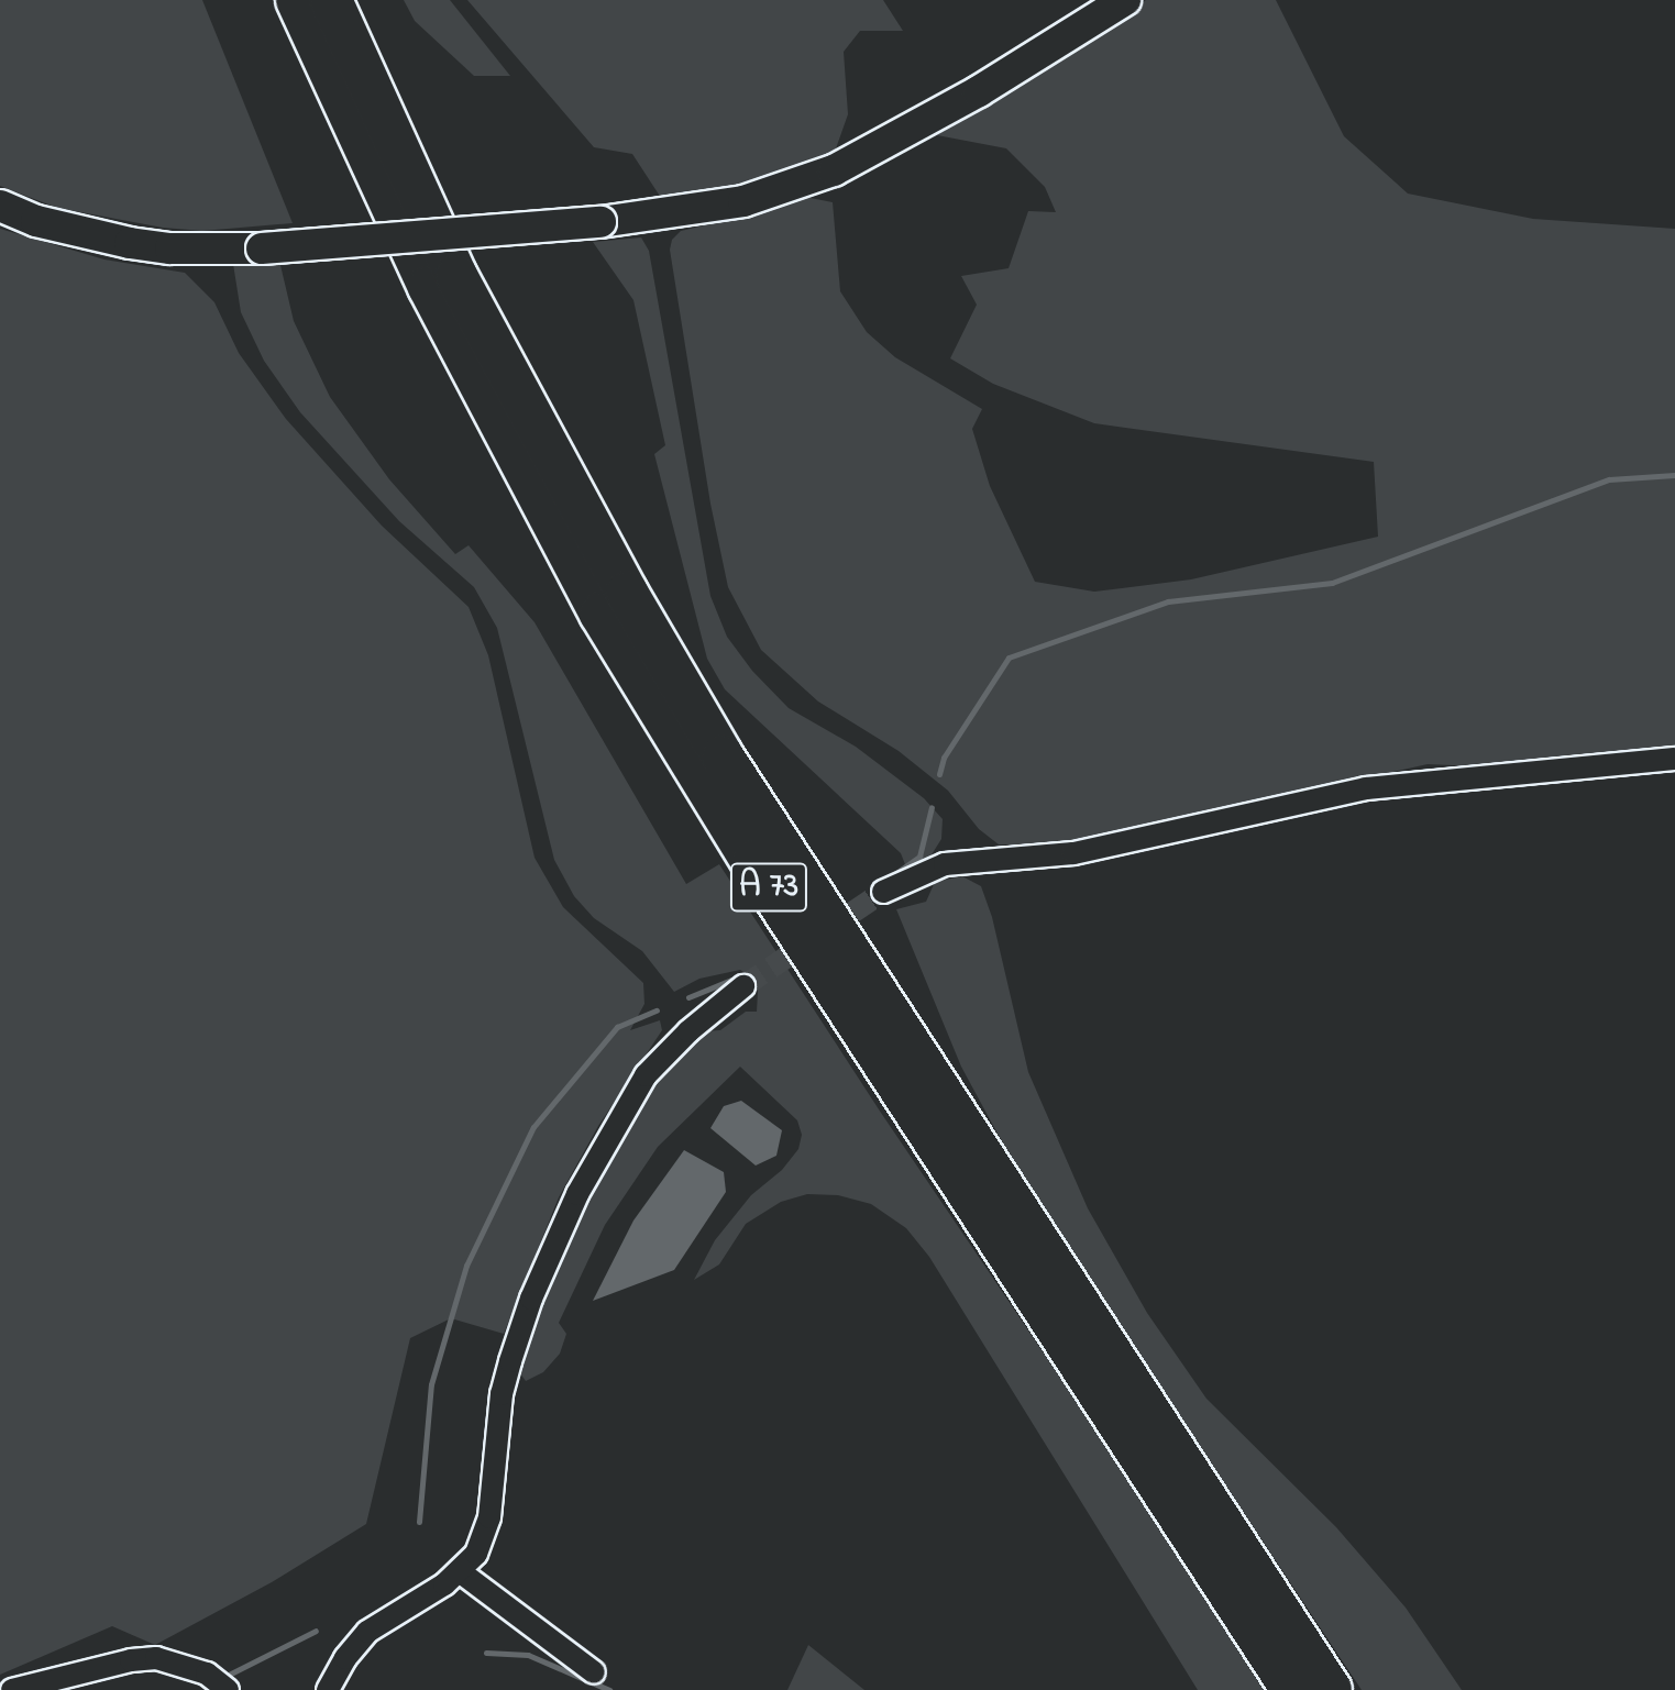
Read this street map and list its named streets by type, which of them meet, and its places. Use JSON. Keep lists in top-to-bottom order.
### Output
{
  "streets": {
    "highway": ["A 73"]
  }
}
